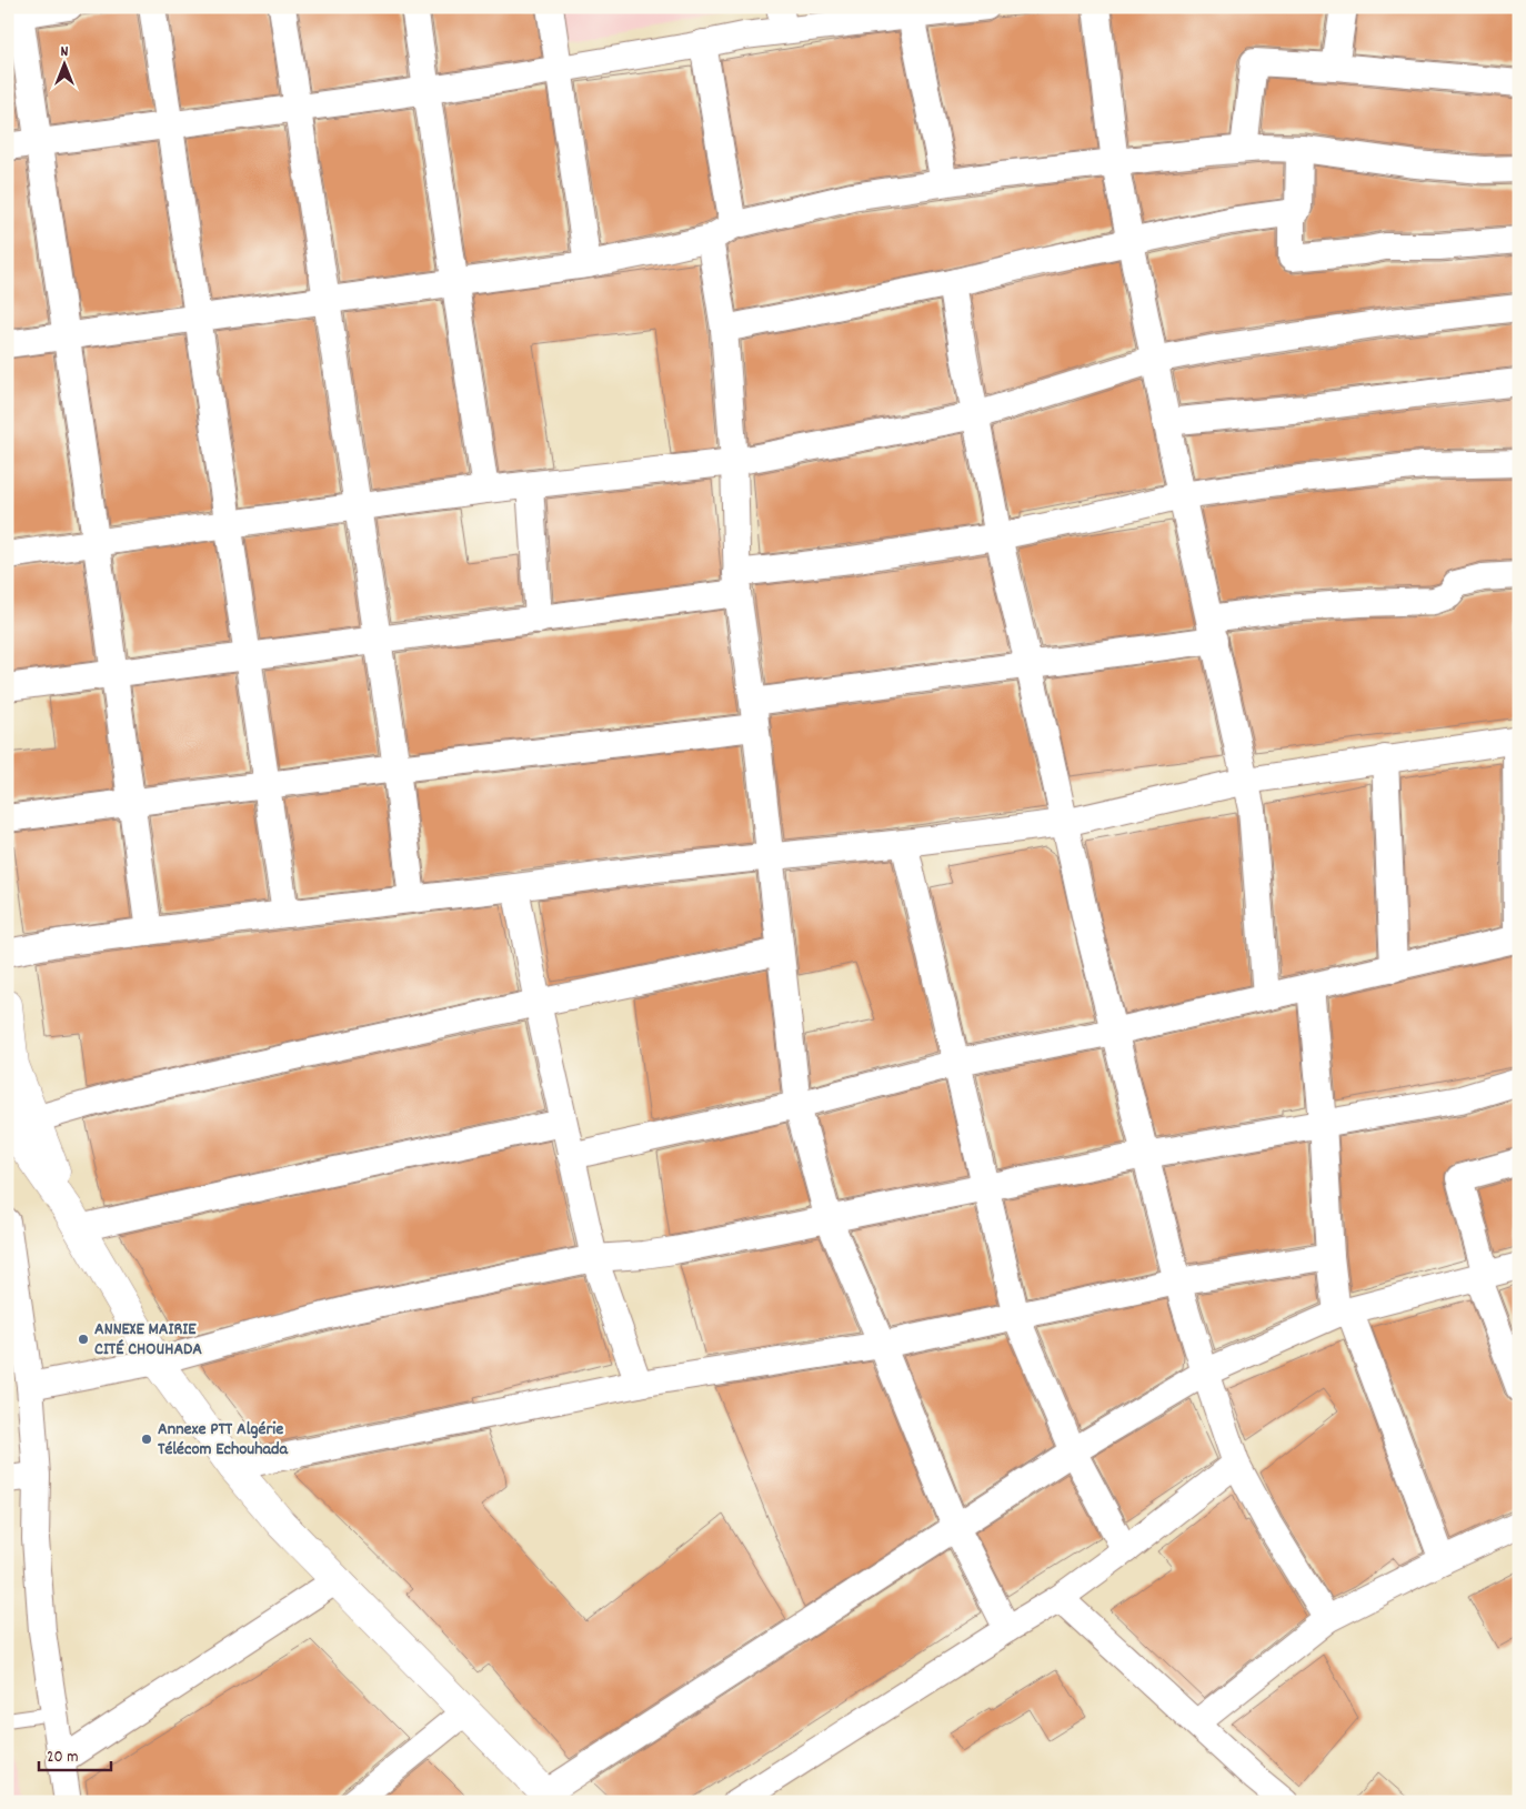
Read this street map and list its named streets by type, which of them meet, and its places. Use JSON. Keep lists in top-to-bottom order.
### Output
{
  "places": ["ANNEXE MAIRIE CITÉ CHOUHADA", "Annexe PTT Algérie Télécom Echouhada"],
  "scale_bar": "20 m",
  "north": "top"
}
